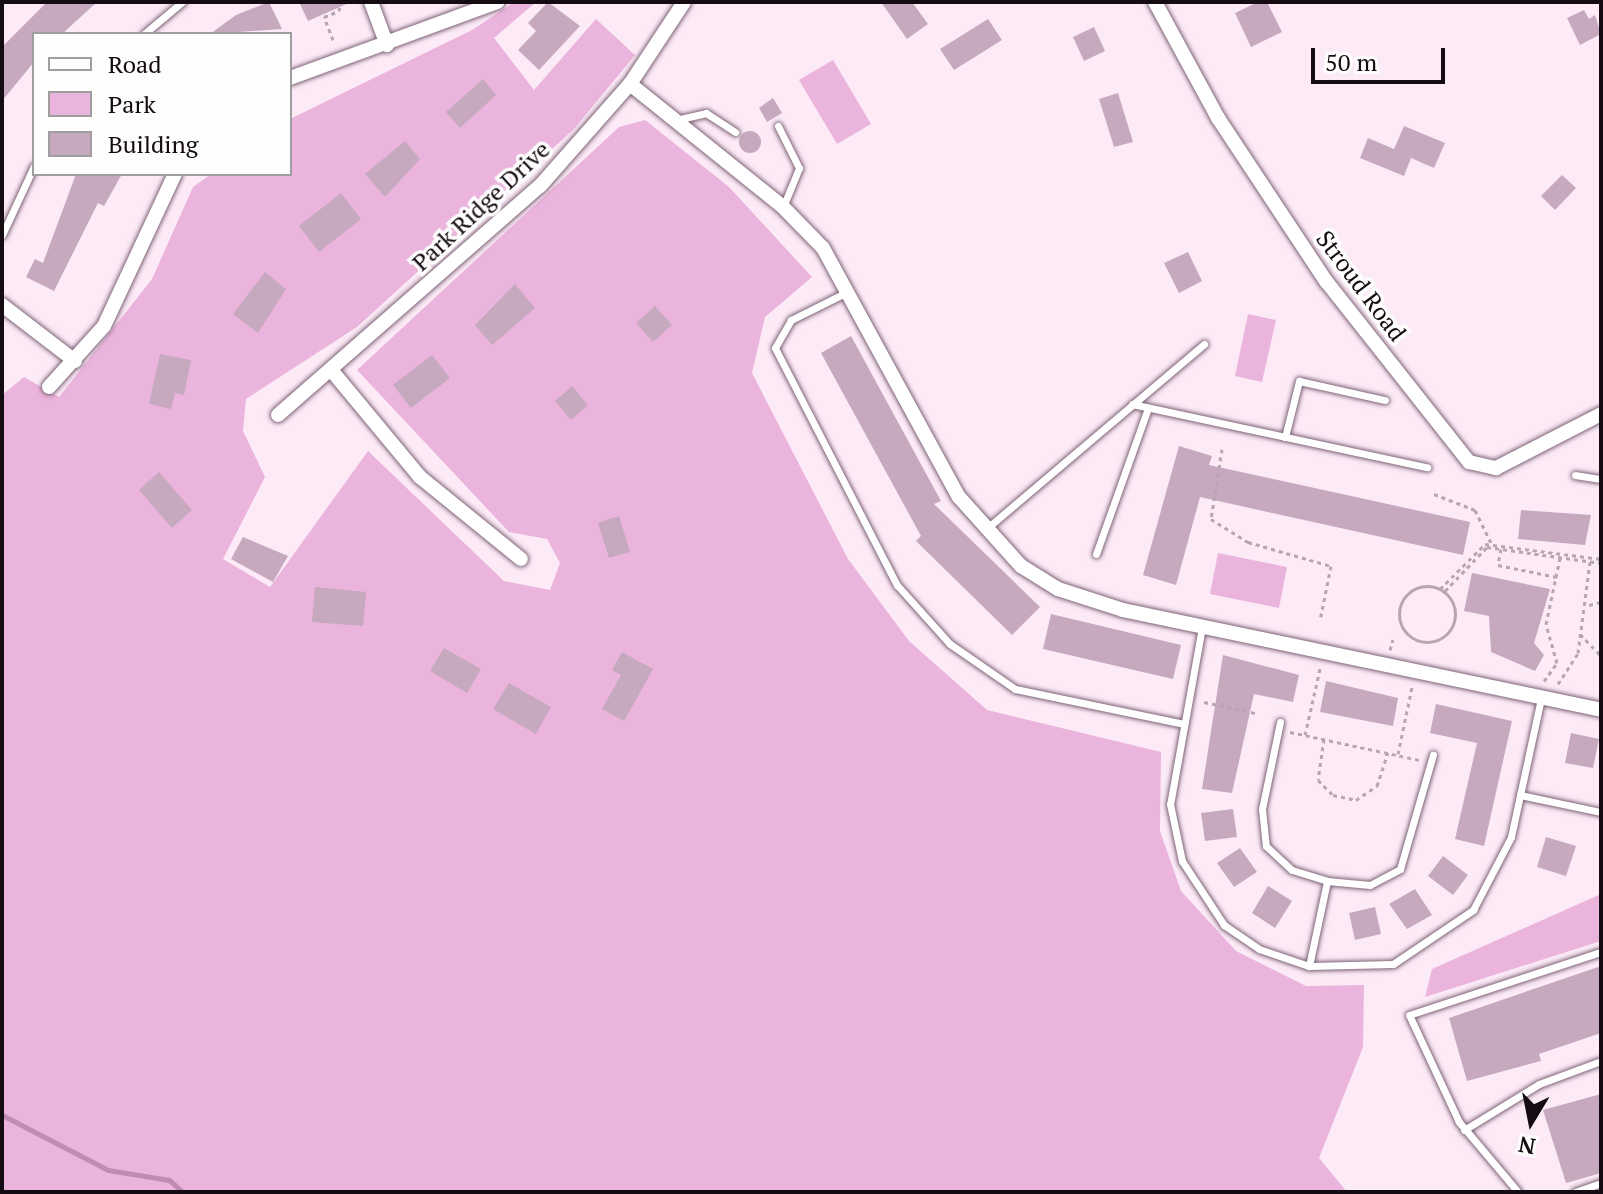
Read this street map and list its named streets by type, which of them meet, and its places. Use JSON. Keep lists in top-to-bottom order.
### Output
{
  "streets": {
    "street": ["Park Ridge Drive", "Stroud Road"]
  },
  "legend": ["Road", "Park", "Building"],
  "scale_bar": "50 m",
  "north": "bottom"
}
